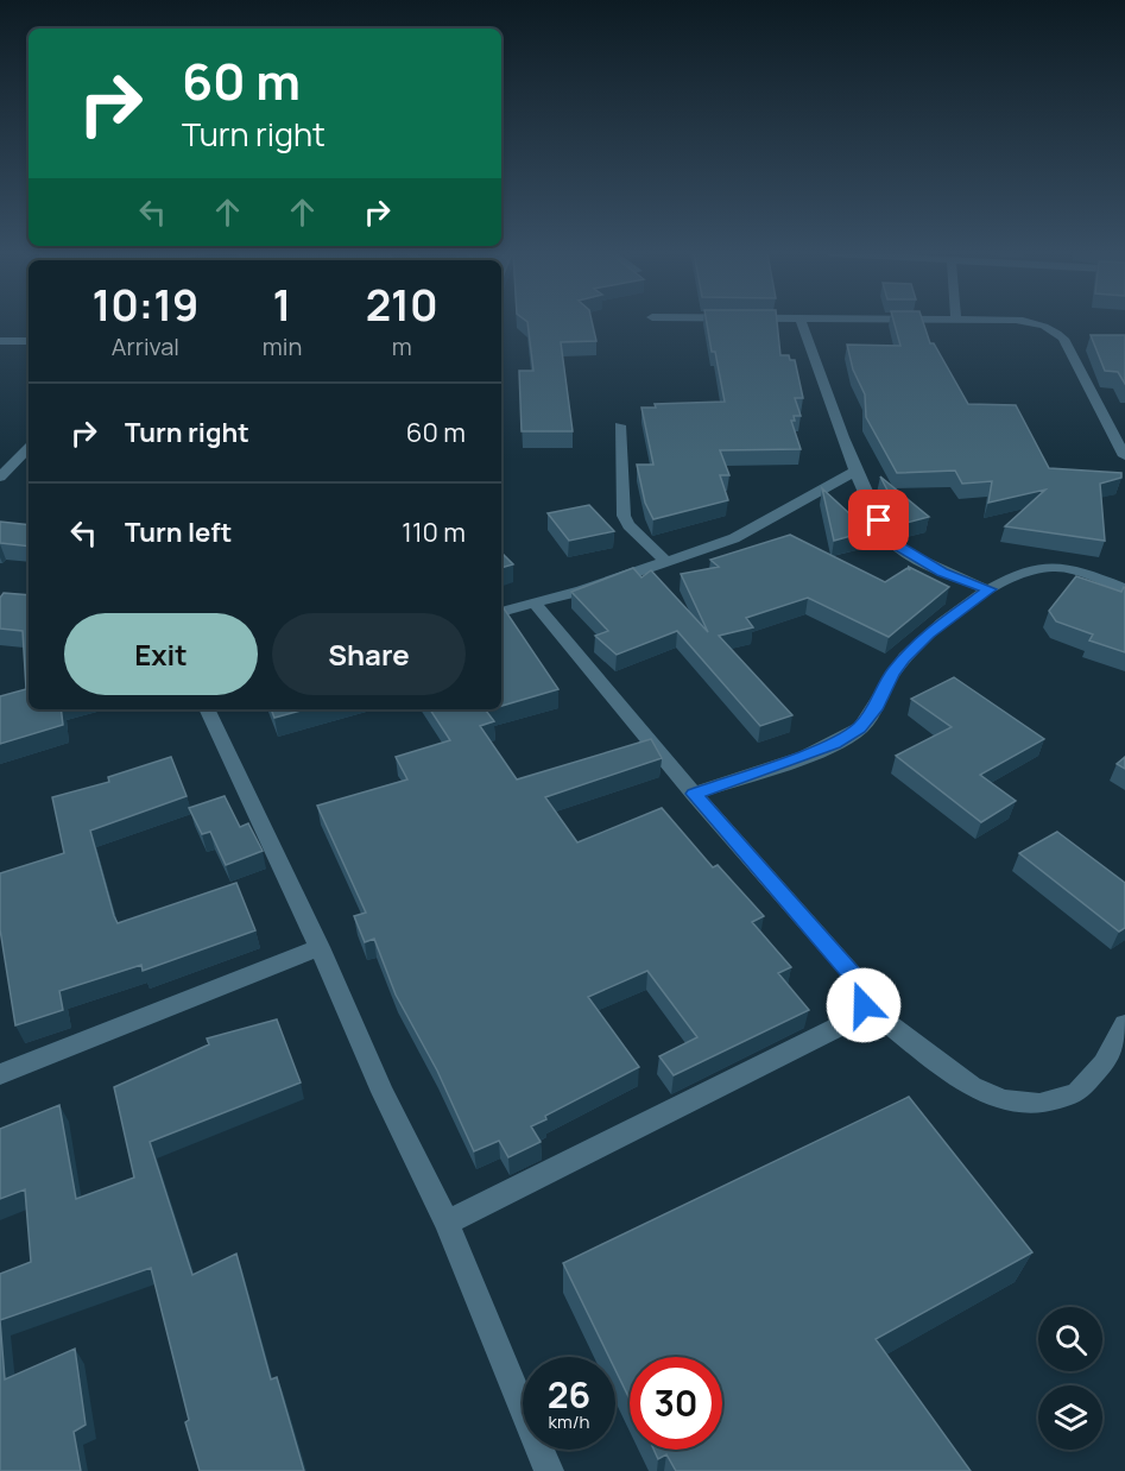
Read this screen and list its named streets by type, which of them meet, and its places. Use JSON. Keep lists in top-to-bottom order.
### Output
{
  "page": {
    "turn": ["60 m", "Turn right"],
    "eta": [
      "10:19",
      "Arrival",
      "1",
      "min",
      "210",
      "m"
    ],
    "list": [
      {
        "name": "Turn right",
        "value": "60 m"
      },
      {
        "name": "Turn left",
        "value": "110 m"
      }
    ],
    "buttons": ["Exit", "Share"],
    "speed": "26 km/h",
    "limit": "30"
  }
}
